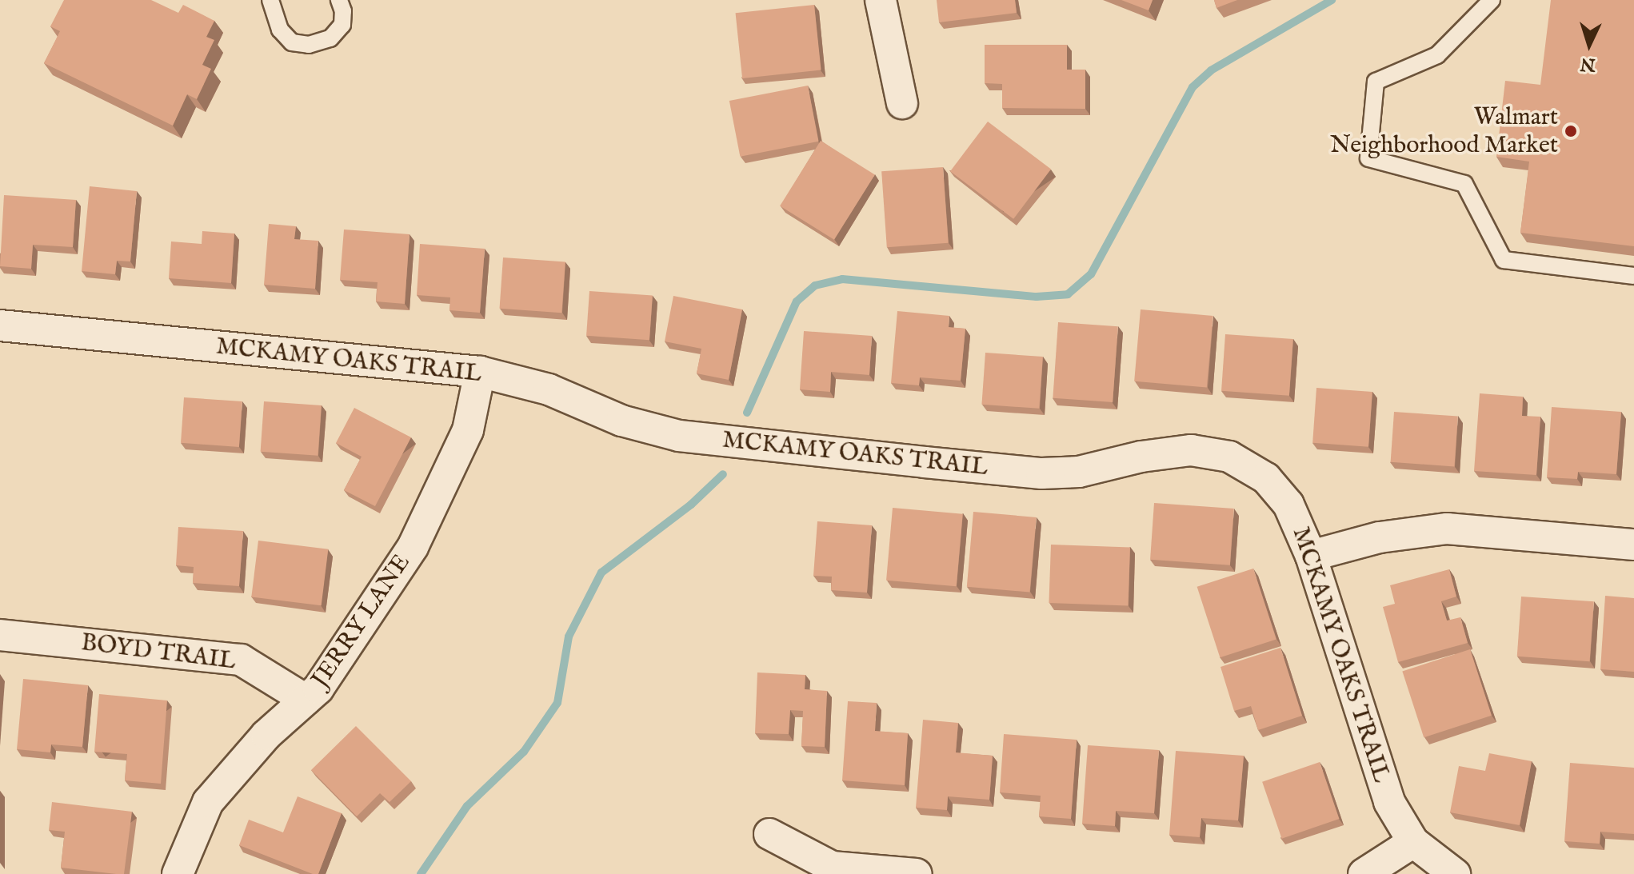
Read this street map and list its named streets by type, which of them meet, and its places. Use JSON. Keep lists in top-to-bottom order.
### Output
{
  "streets": {
    "street": ["MCKAMY OAKS TRAIL", "JERRY LANE", "BOYD TRAIL"]
  },
  "crossings": [
    ["MCKAMY OAKS TRAIL", "JERRY LANE"],
    ["JERRY LANE", "BOYD TRAIL"]
  ],
  "places": ["Walmart Neighborhood Market"],
  "north": "bottom"
}
